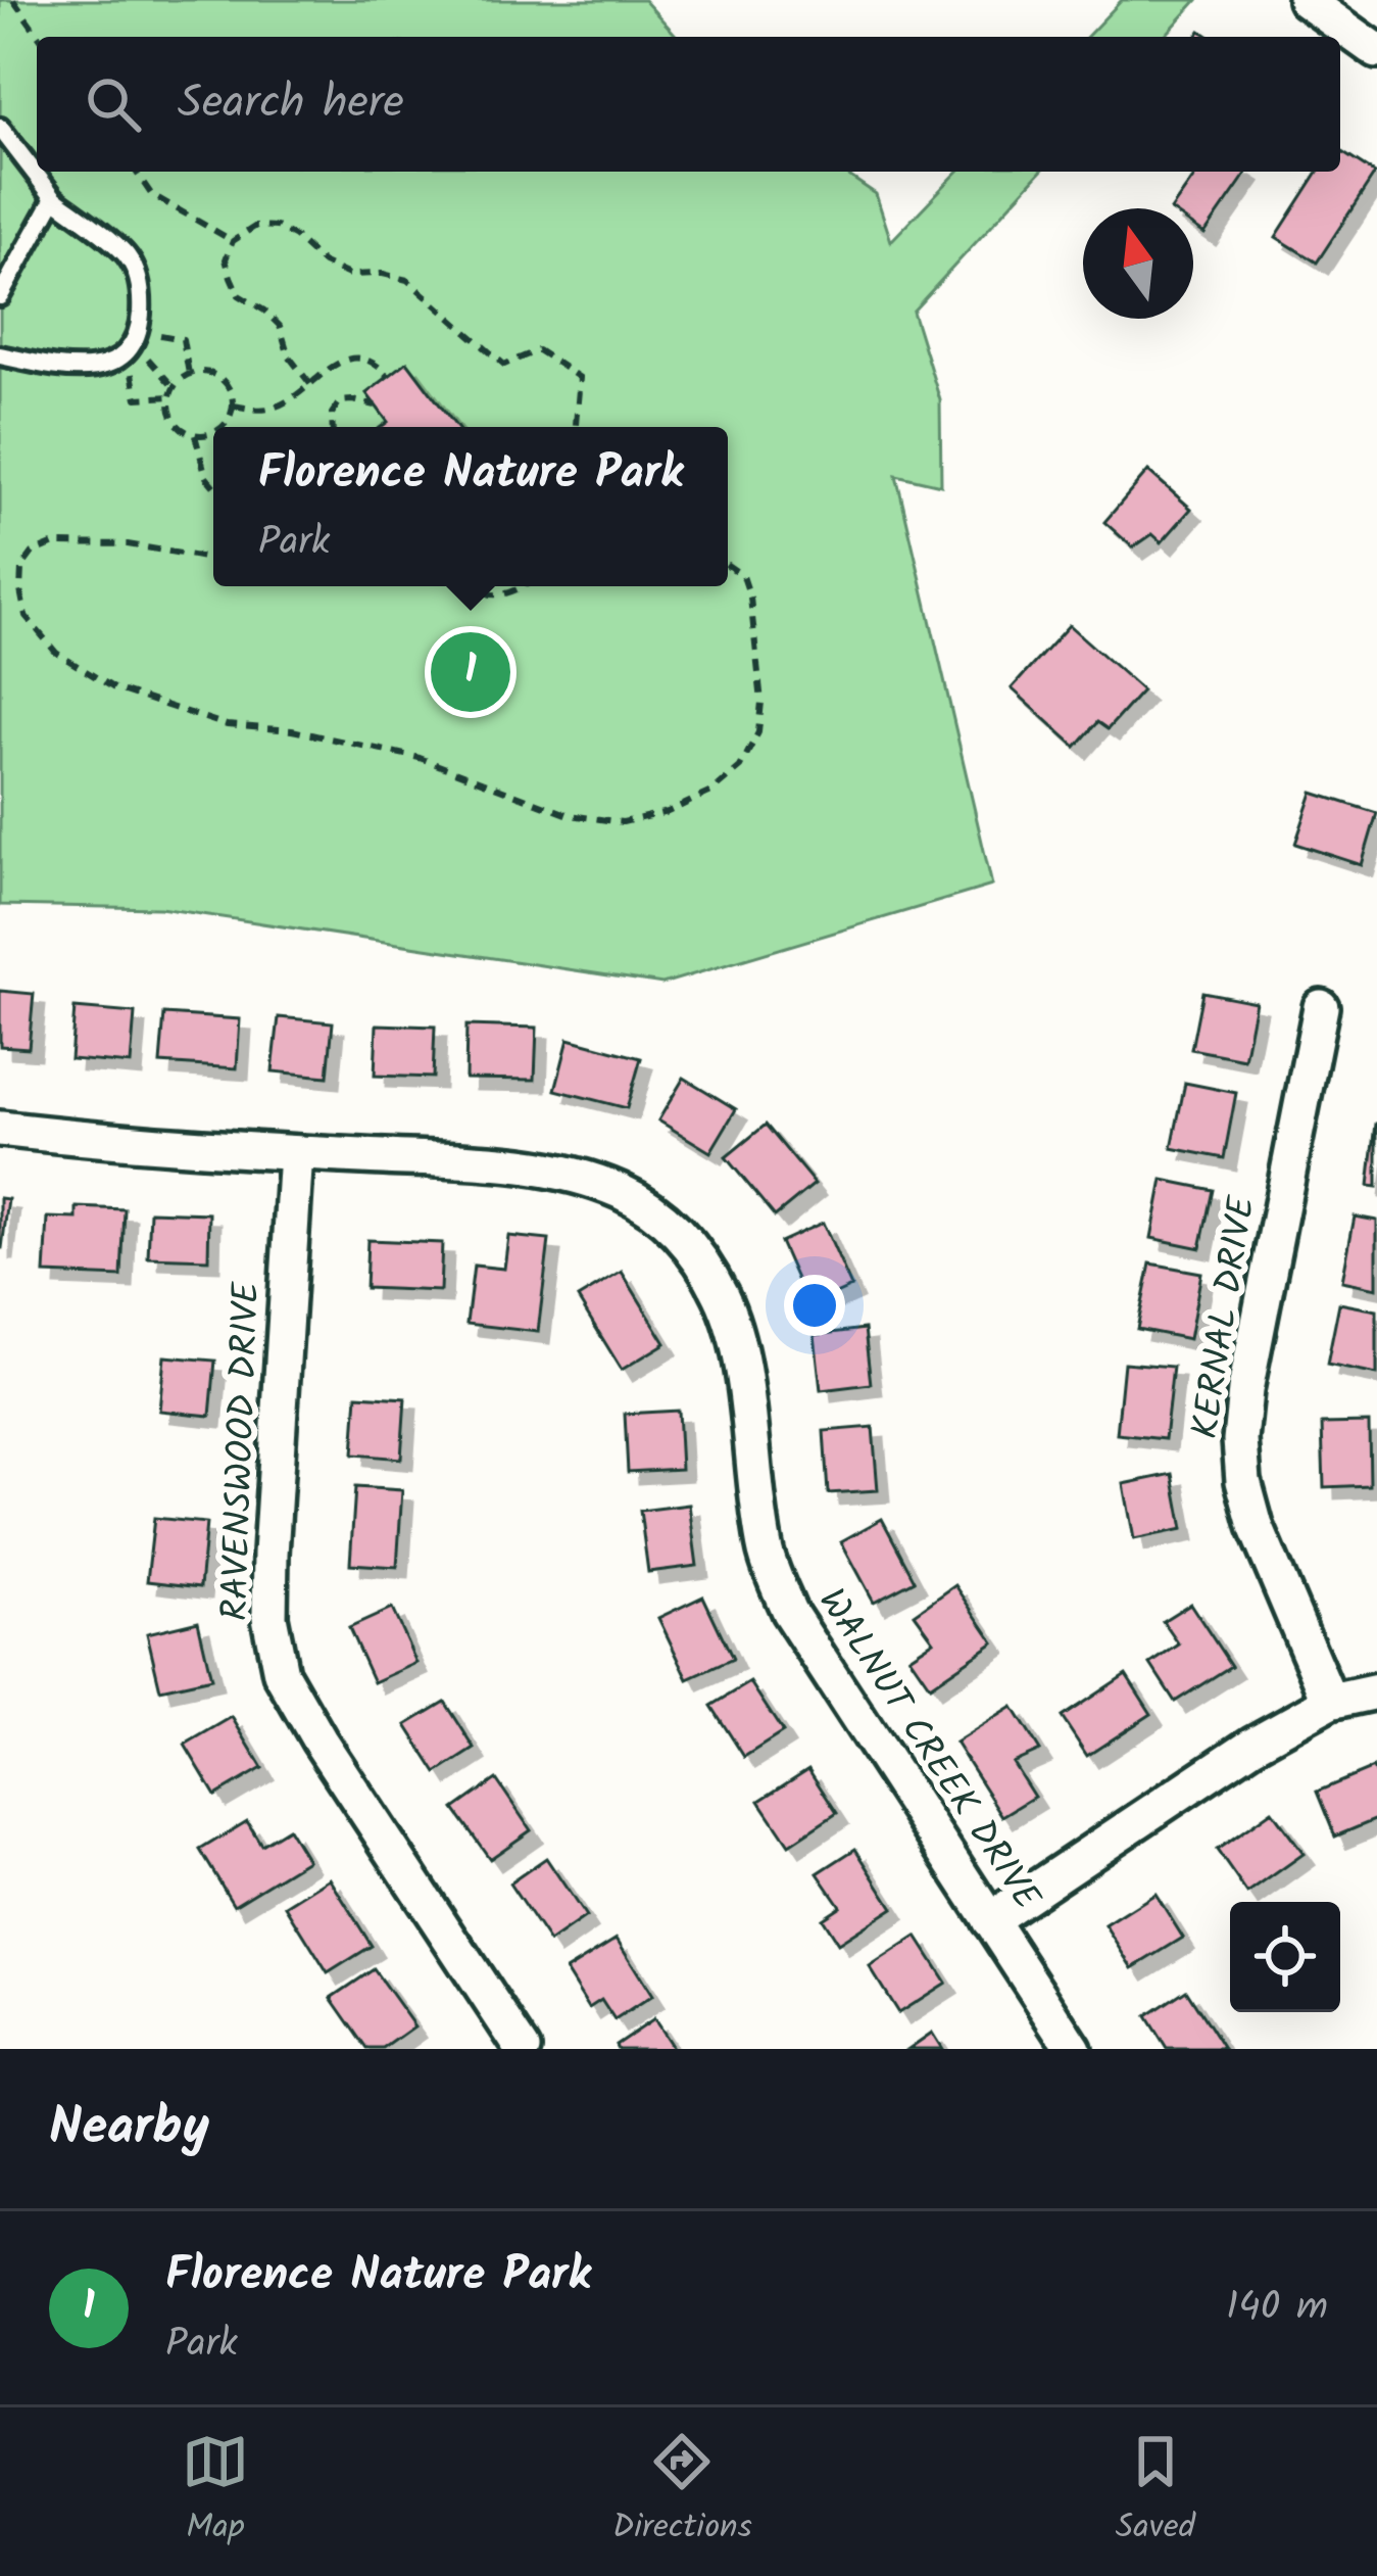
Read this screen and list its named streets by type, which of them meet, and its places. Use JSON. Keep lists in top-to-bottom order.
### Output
{
  "streets": {
    "street": ["KERNAL DRIVE", "RAVENSWOOD DRIVE", "WALNUT CREEK DRIVE"]
  },
  "crossings": [
    ["RAVENSWOOD DRIVE", "WALNUT CREEK DRIVE"]
  ],
  "north": "top",
  "page": {
    "search": "Search here",
    "popup": ["Florence Nature Park", "Park"],
    "pins": "1",
    "heading": "Nearby",
    "list": [
      {
        "mark": "1",
        "name": "Florence Nature Park",
        "note": "Park",
        "value": "140 m"
      }
    ],
    "nav": ["Map", "Directions", "Saved"]
  }
}
